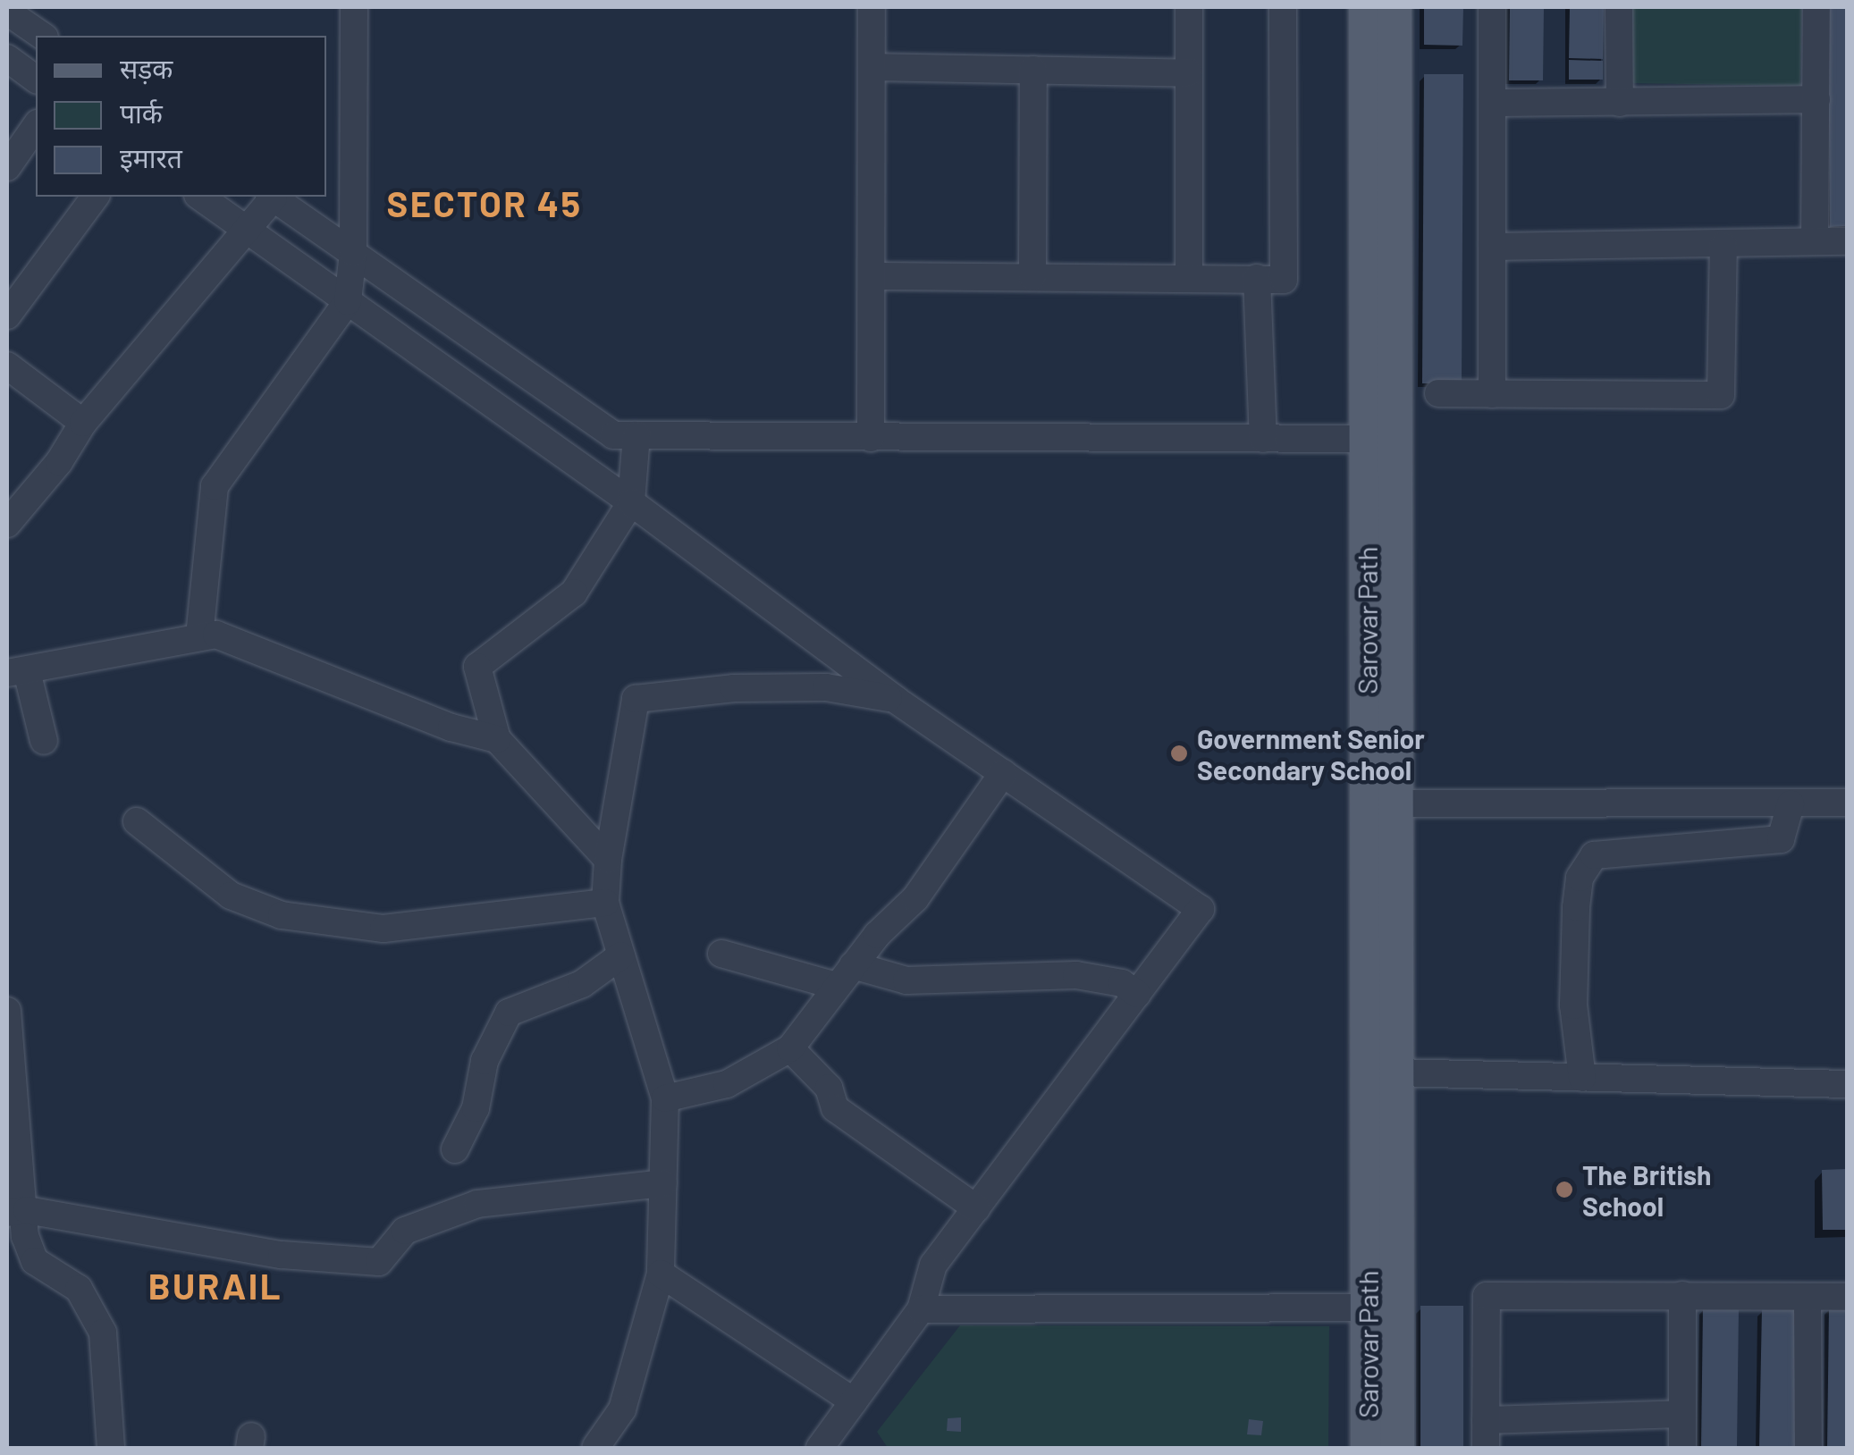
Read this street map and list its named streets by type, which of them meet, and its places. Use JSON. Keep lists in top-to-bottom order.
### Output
{
  "streets": {
    "main road": ["Sarovar Path"]
  },
  "districts": ["SECTOR 45", "BURAIL"],
  "places": ["Government Senior Secondary School", "The British School"],
  "legend": ["सड़क", "पार्क", "इमारत"]
}
